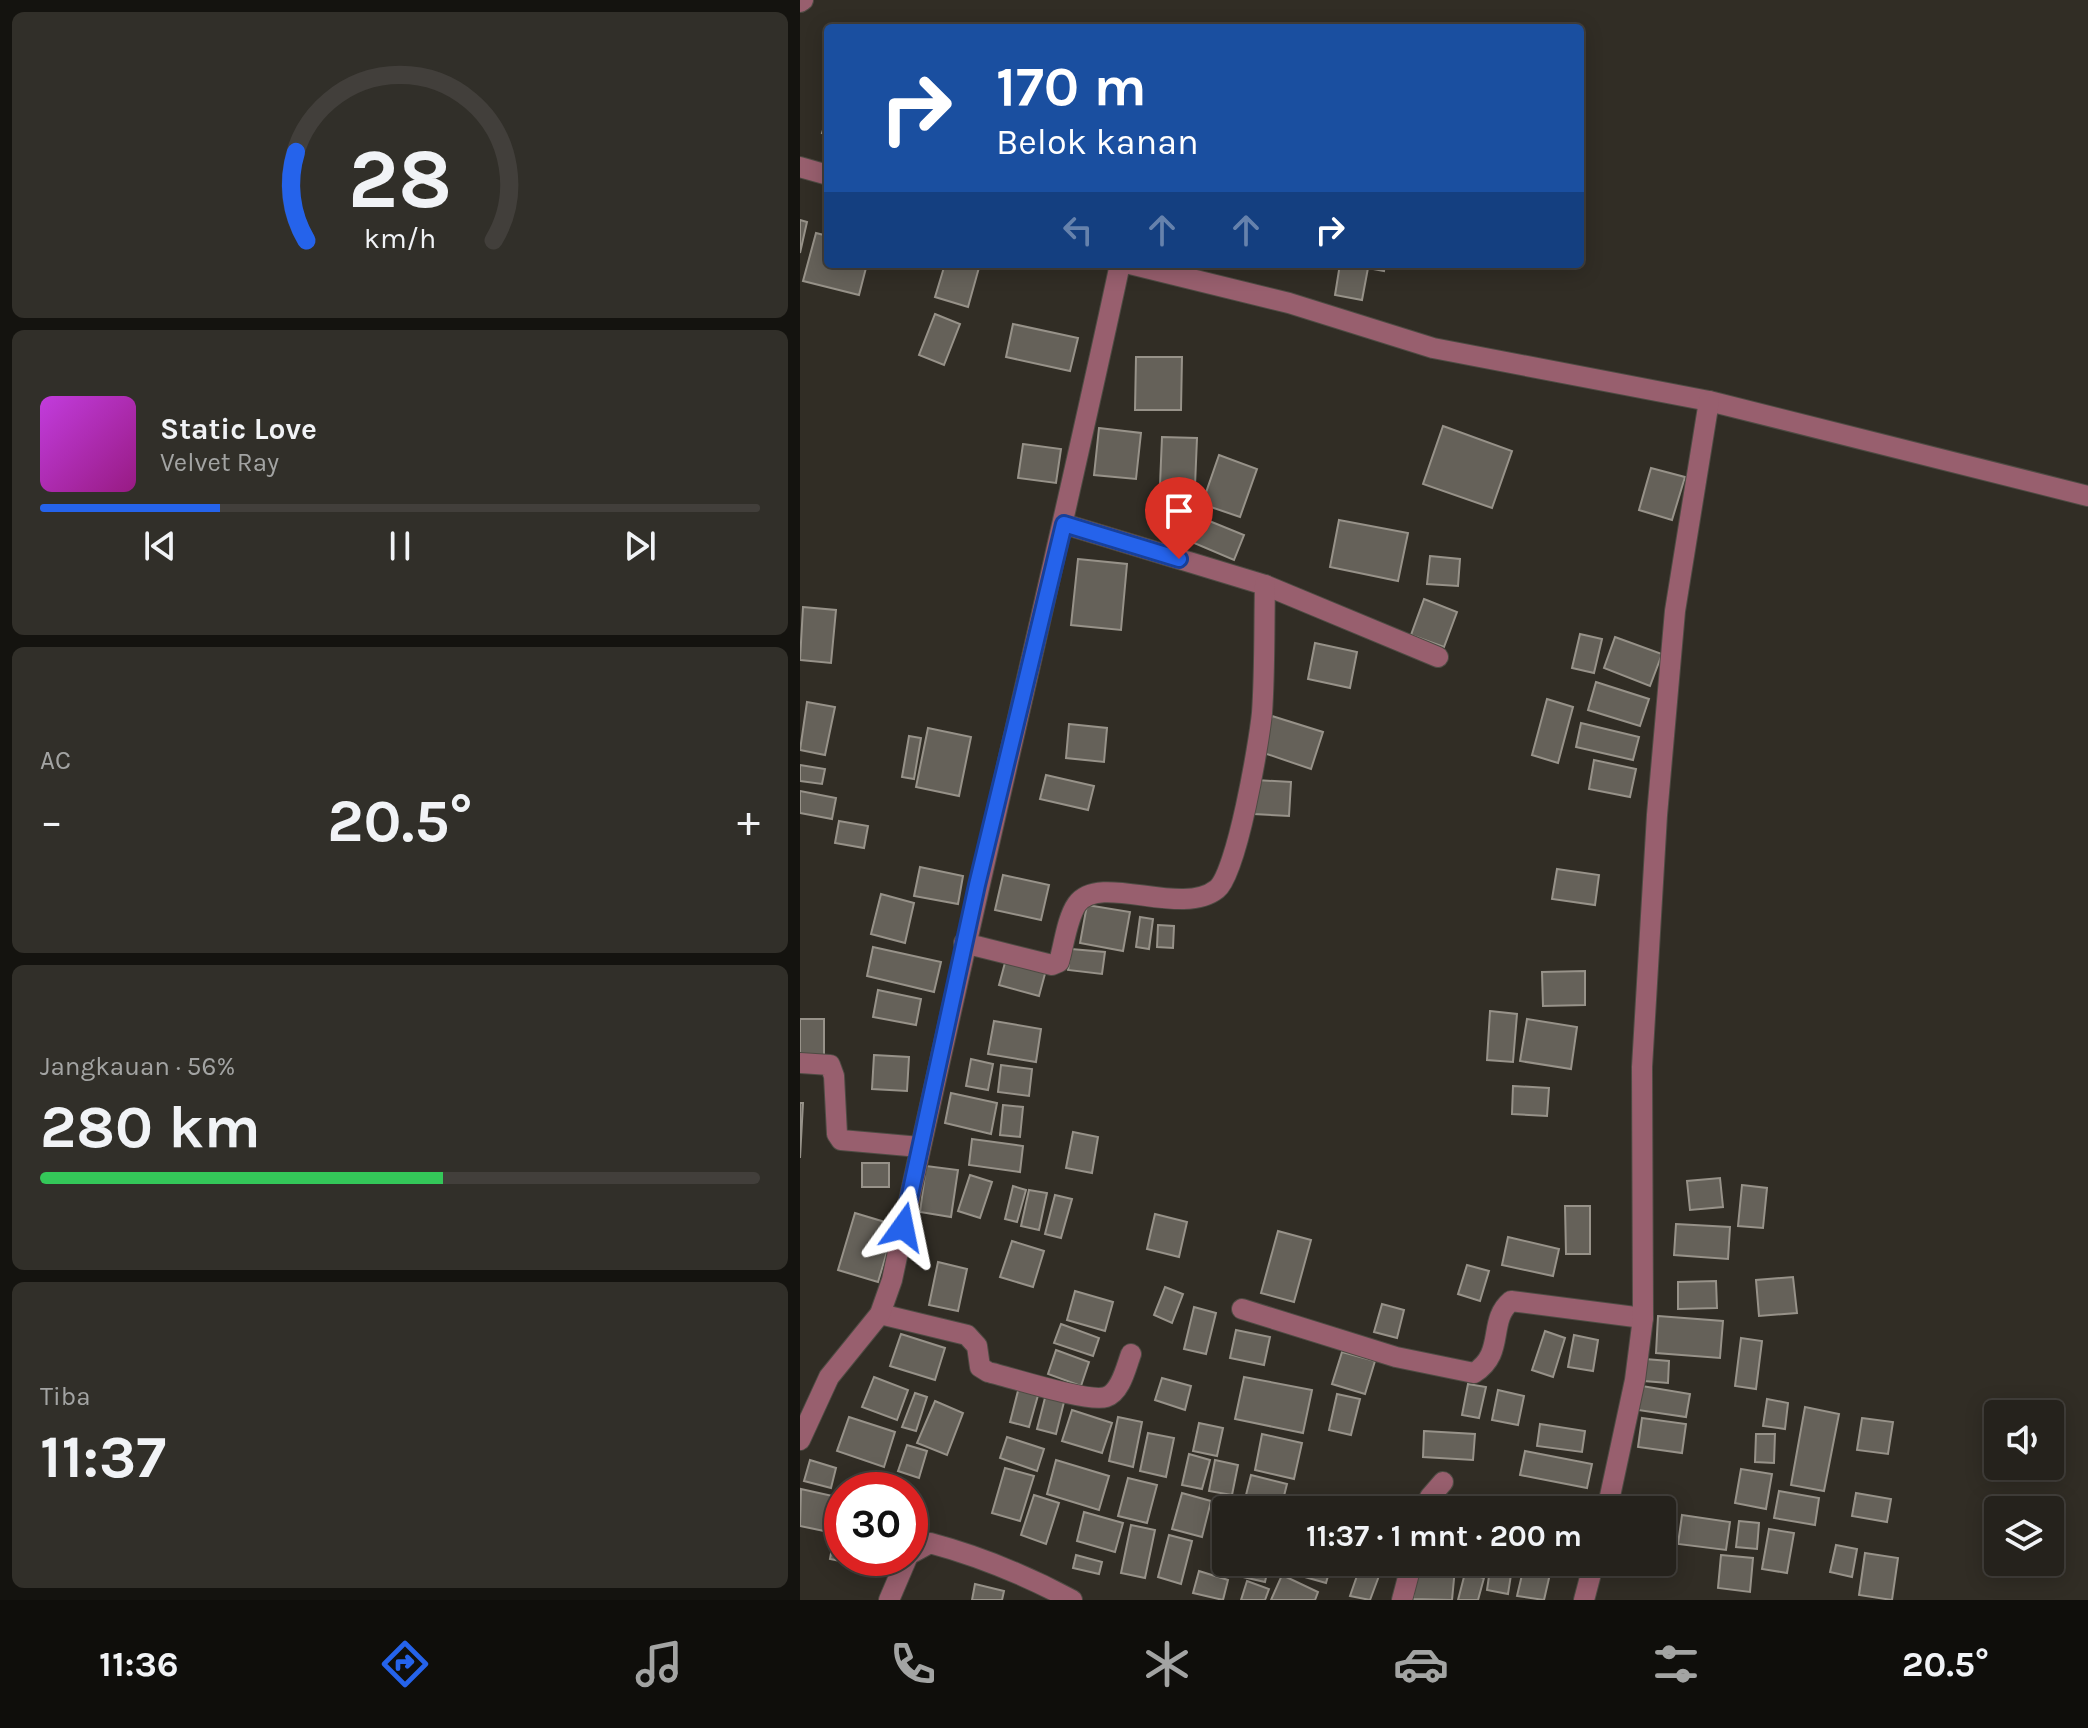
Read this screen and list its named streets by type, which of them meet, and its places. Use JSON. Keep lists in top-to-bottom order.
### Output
{
  "page": {
    "turn": ["170 m", "Belok kanan"],
    "song": ["Static Love", "Velvet Ray"],
    "tile": [
      "AC",
      ["Jangkauan · 56%", "280 km"],
      ["Tiba", "11:37"]
    ],
    "heat": ["−", "20.5°", "+"],
    "limit": "30",
    "trip": "11:37 · 1 mnt · 200 m",
    "tabs": ["11:36", "20.5°"],
    "gauge": ["28", "km/h"]
  }
}
